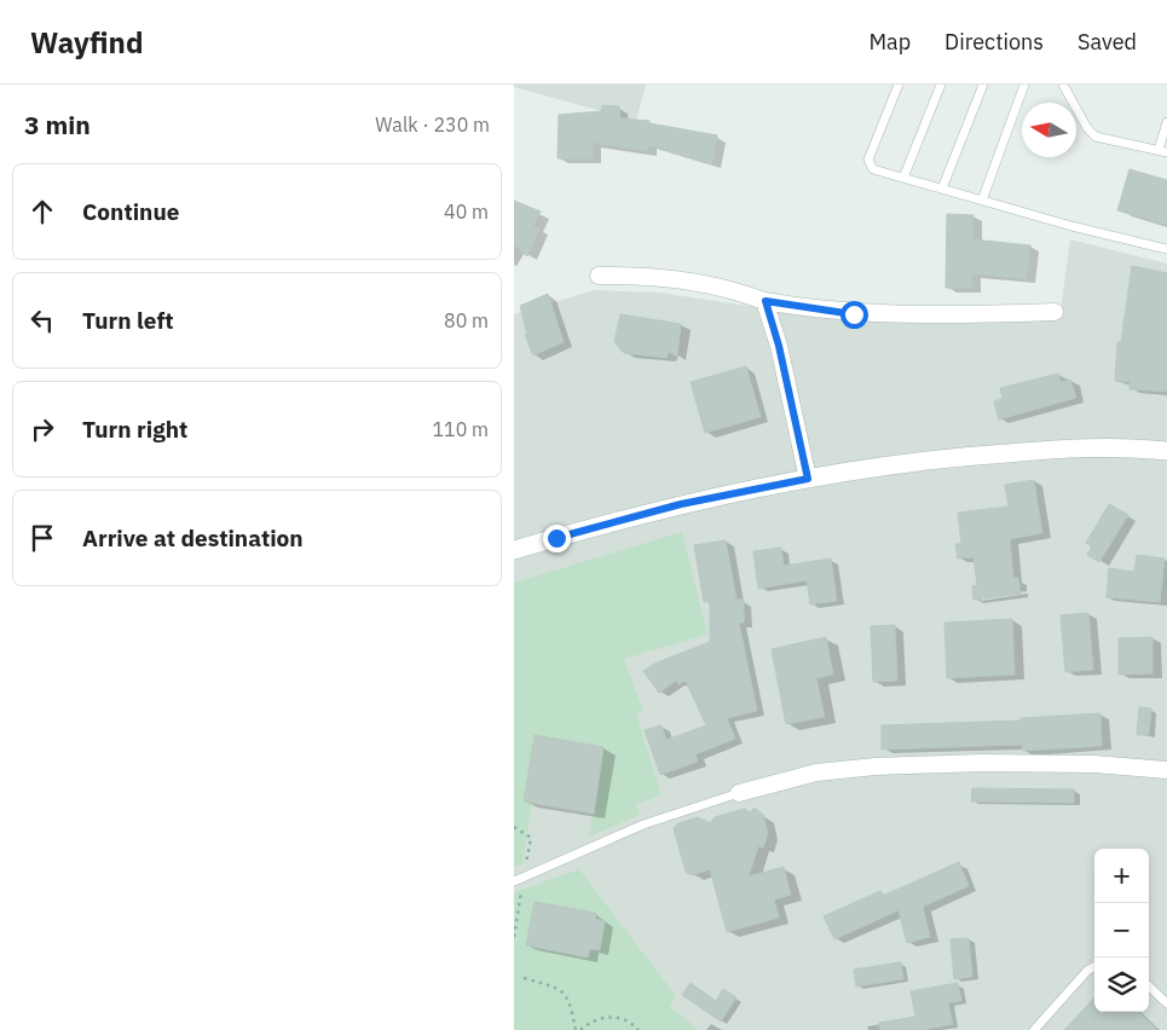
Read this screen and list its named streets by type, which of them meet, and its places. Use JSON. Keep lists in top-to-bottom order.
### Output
{
  "north": "left",
  "page": {
    "header": "Wayfind",
    "nav": ["Map", "Directions", "Saved"],
    "heading": ["3 min", "Walk · 230 m"],
    "list": [
      ["Continue", "40 m"],
      ["Turn left", "80 m"],
      ["Turn right", "110 m"],
      "Arrive at destination"
    ],
    "map_buttons": ["+", "−"]
  }
}
